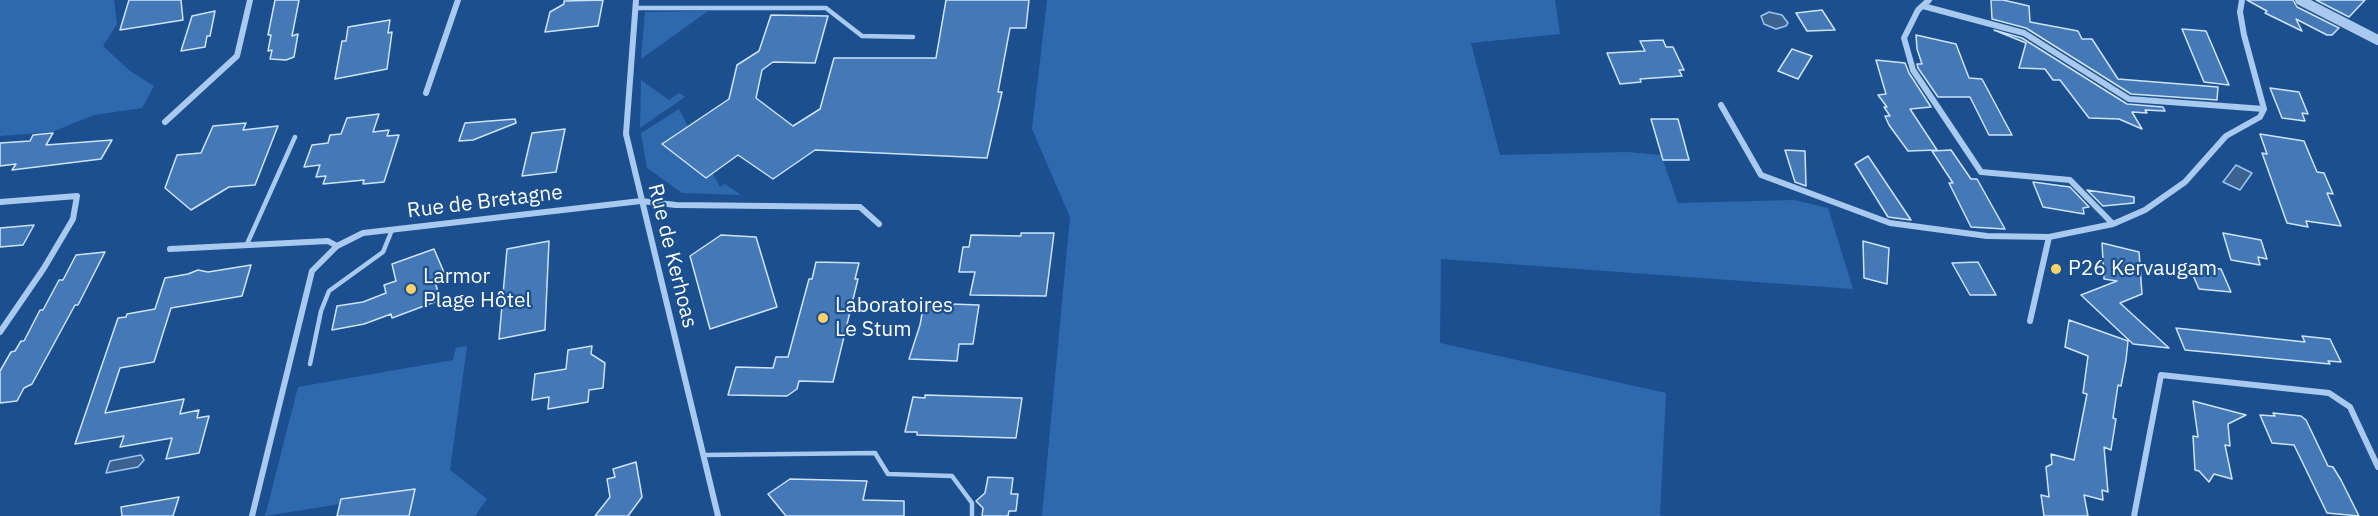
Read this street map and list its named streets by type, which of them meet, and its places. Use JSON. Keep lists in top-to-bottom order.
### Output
{
  "streets": {
    "street": ["Rue de Bretagne", "Rue de Kerhoas"]
  },
  "crossings": [
    ["Rue de Bretagne", "Rue de Kerhoas"]
  ],
  "places": ["P26 Kervaugam", "Larmor Plage Hôtel", "Laboratoires Le Stum"]
}
